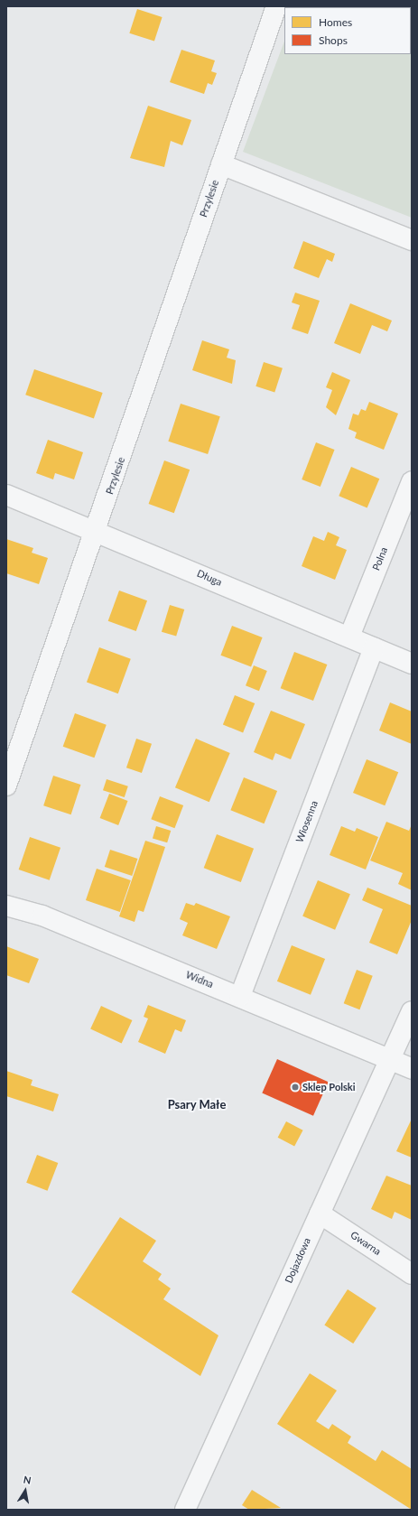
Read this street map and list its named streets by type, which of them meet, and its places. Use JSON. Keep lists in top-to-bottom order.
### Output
{
  "streets": {
    "street": [
      "Przylesie",
      "Polna",
      "Długa",
      "Wiosenna",
      "Widna",
      "Gwarna",
      "Dojazdowa"
    ]
  },
  "crossings": [
    ["Przylesie", "Długa"],
    ["Polna", "Długa"],
    ["Długa", "Wiosenna"],
    ["Wiosenna", "Widna"],
    ["Widna", "Dojazdowa"],
    ["Gwarna", "Dojazdowa"]
  ],
  "districts": ["Psary Małe"],
  "places": ["Sklep Polski"],
  "legend": ["Homes", "Shops"],
  "north": "top"
}
